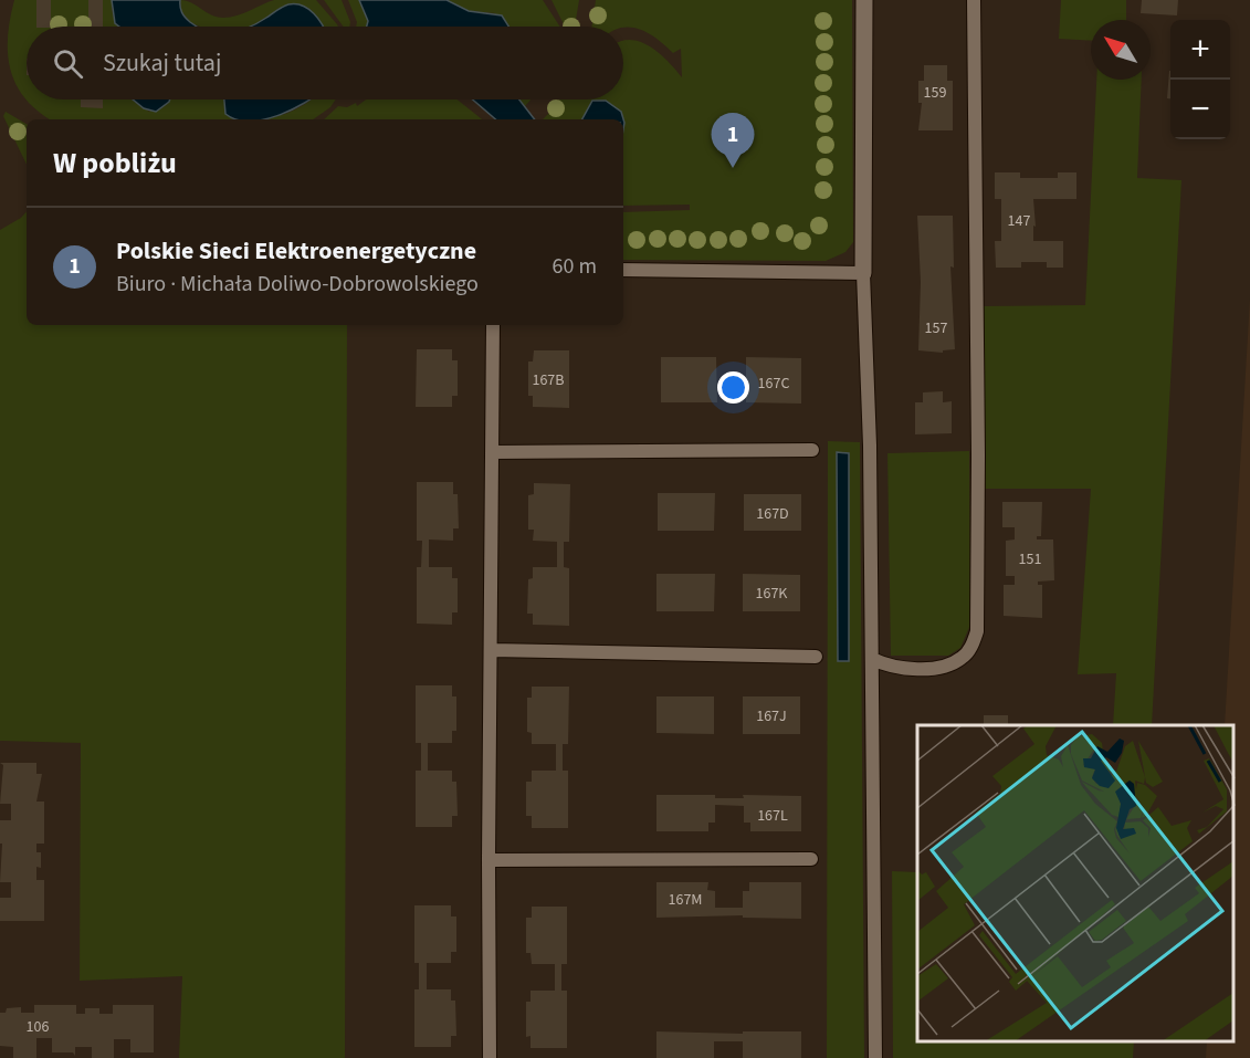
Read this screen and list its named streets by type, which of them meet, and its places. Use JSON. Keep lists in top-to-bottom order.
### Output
{
  "house_numbers": [
    "159",
    "147",
    "157",
    "167B",
    "167C",
    "167D",
    "151",
    "167K",
    "167J",
    "167L",
    "167M",
    "106"
  ],
  "north": "top left",
  "page": {
    "map_buttons": ["+", "−"],
    "search": "Szukaj tutaj",
    "pins": "1",
    "heading": "W pobliżu",
    "list": [
      {
        "mark": "1",
        "name": "Polskie Sieci Elektroenergetyczne",
        "note": "Biuro · Michała Doliwo-Dobrowolskiego",
        "value": "60 m"
      }
    ]
  }
}
